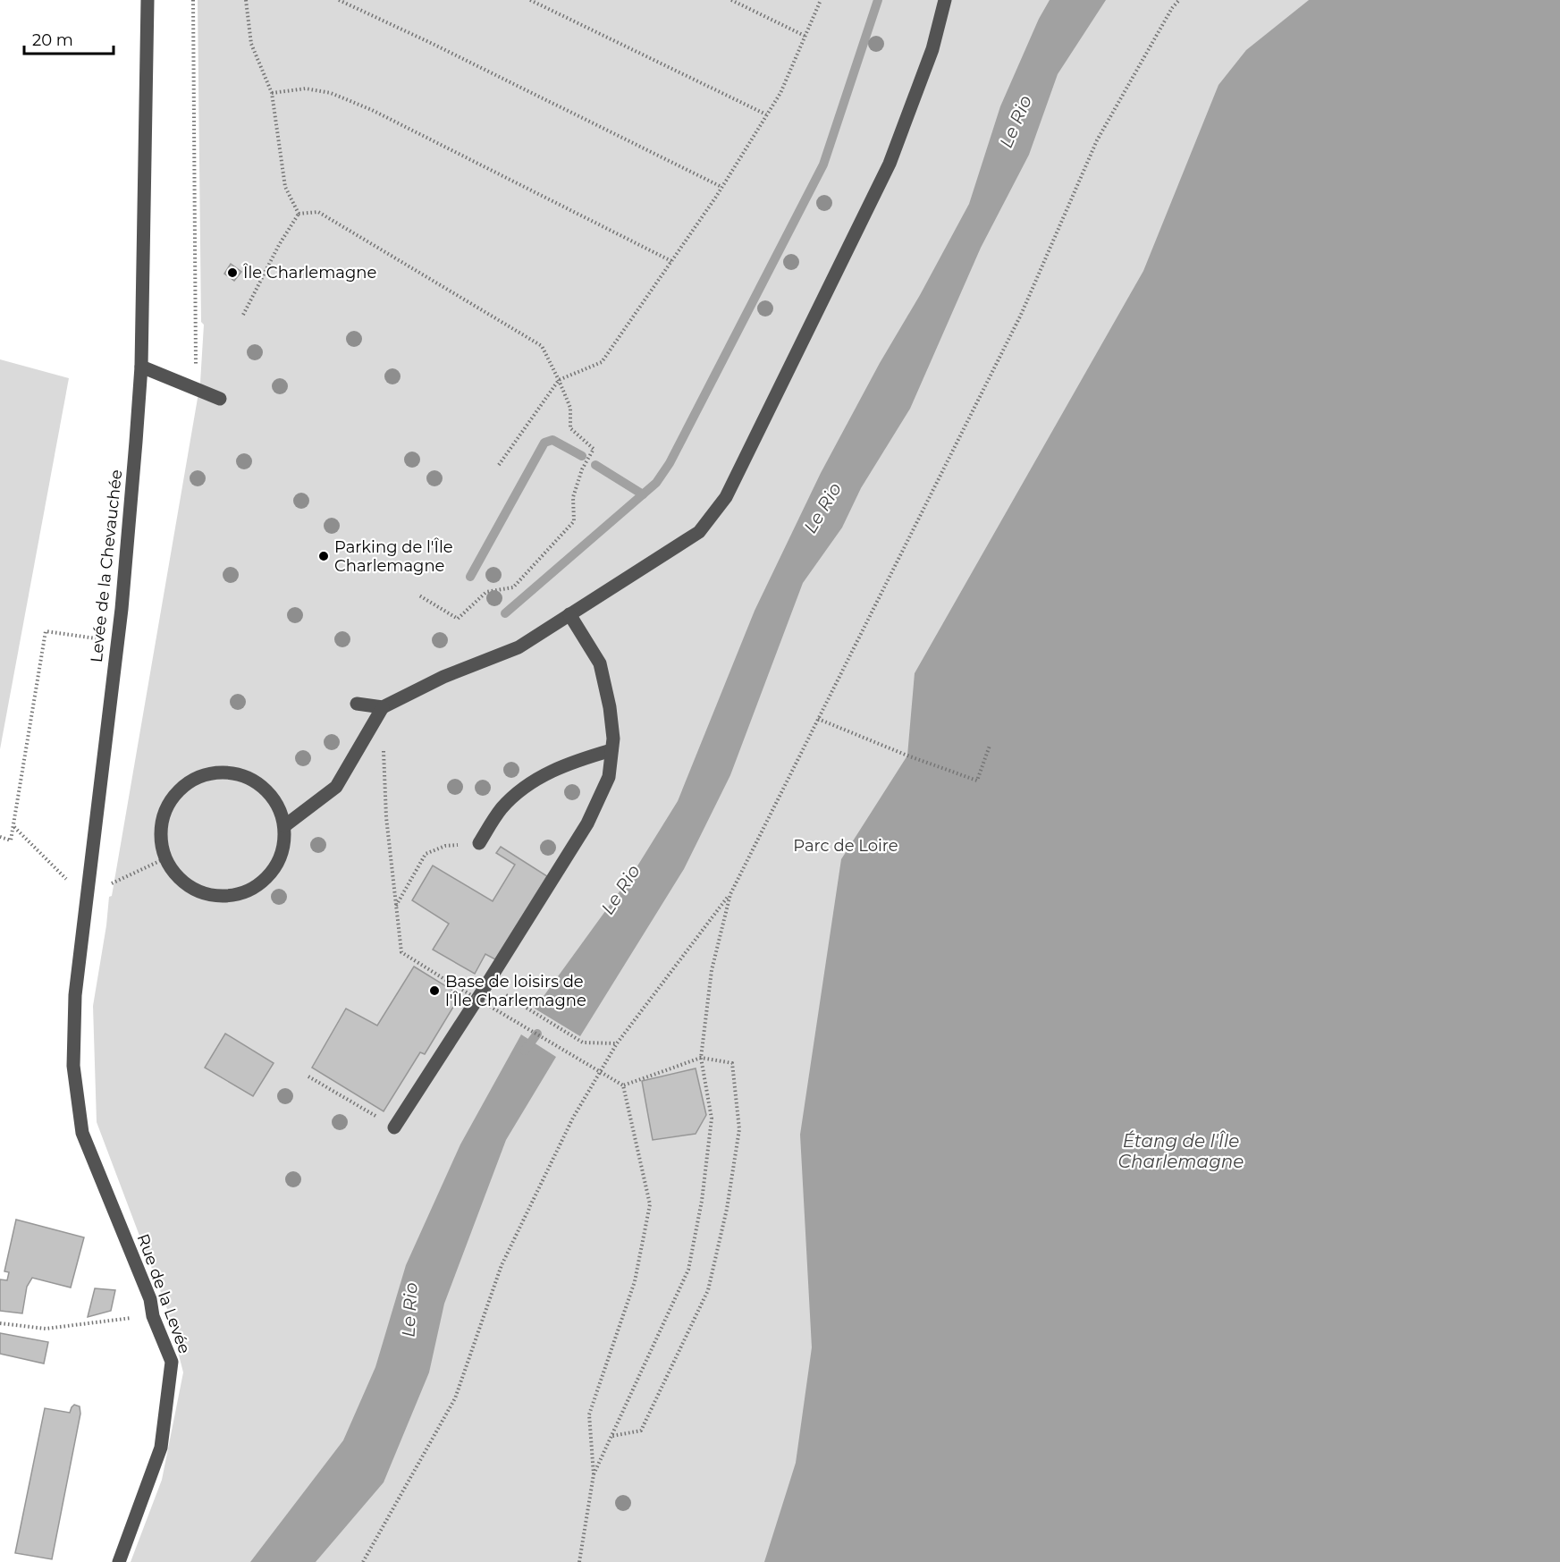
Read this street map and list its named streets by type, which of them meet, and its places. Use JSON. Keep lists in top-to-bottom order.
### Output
{
  "streets": {
    "street": ["Levée de la Chevauchée", "Rue de la Levée"]
  },
  "crossings": [
    ["Levée de la Chevauchée", "Rue de la Levée"]
  ],
  "water": ["Le Rio", "Étang de l'Île Charlemagne"],
  "parks": ["Parc de Loire"],
  "places": ["Île Charlemagne", "Parking de l'Île Charlemagne", "Base de loisirs de l'Île Charlemagne"],
  "scale_bar": "20 m"
}
